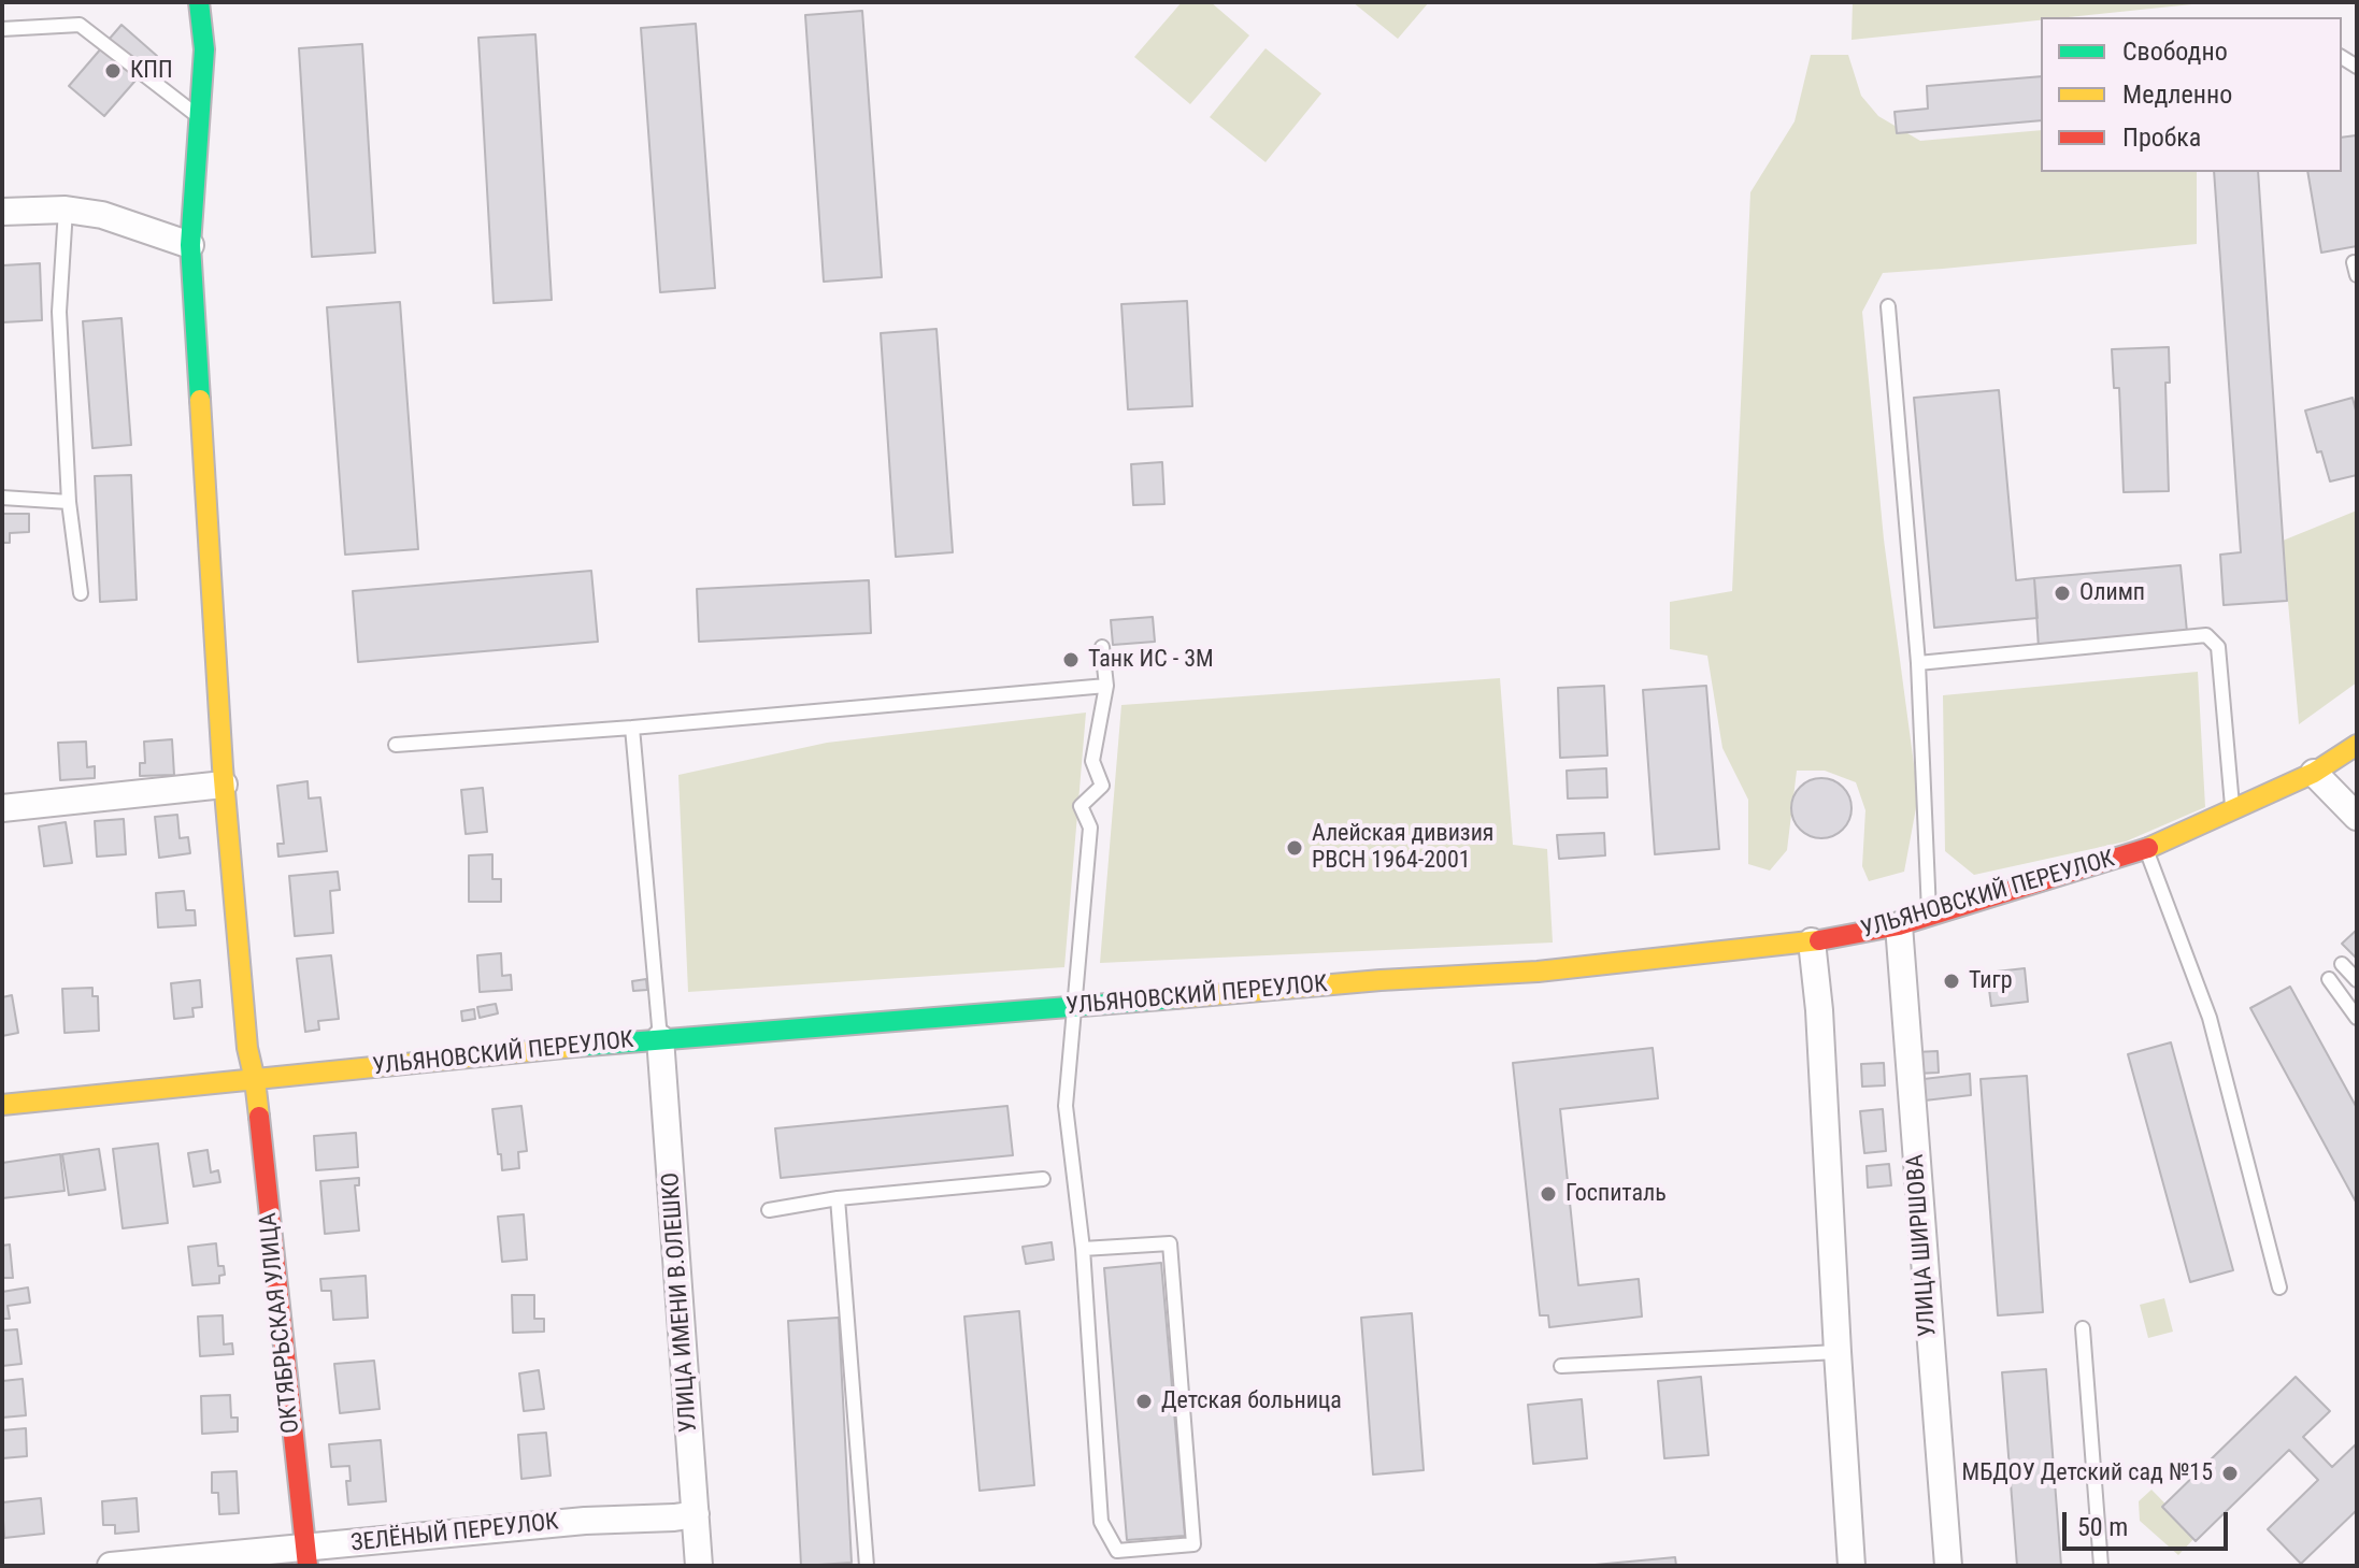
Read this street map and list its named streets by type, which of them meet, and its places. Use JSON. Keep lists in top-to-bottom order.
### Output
{
  "streets": {
    "main road": ["УЛЬЯНОВСКИЙ ПЕРЕУЛОК", "ОКТЯБРЬСКАЯ УЛИЦА"],
    "street": ["УЛИЦА ШИРШОВА", "УЛИЦА ИМЕНИ В.ОЛЕШКО", "ЗЕЛЁНЫЙ ПЕРЕУЛОК"]
  },
  "crossings": [
    ["УЛЬЯНОВСКИЙ ПЕРЕУЛОК", "УЛИЦА ШИРШОВА"],
    ["УЛЬЯНОВСКИЙ ПЕРЕУЛОК", "УЛИЦА ИМЕНИ В.ОЛЕШКО"],
    ["УЛЬЯНОВСКИЙ ПЕРЕУЛОК", "ОКТЯБРЬСКАЯ УЛИЦА"],
    ["УЛИЦА ИМЕНИ В.ОЛЕШКО", "ЗЕЛЁНЫЙ ПЕРЕУЛОК"],
    ["ОКТЯБРЬСКАЯ УЛИЦА", "ЗЕЛЁНЫЙ ПЕРЕУЛОК"]
  ],
  "places": [
    "КПП",
    "Олимп",
    "Танк ИС - 3М",
    "Алейская дивизия РВСН 1964-2001",
    "Тигр",
    "Госпиталь",
    "Детская больница",
    "МБДОУ Детский сад №15"
  ],
  "legend": ["Свободно", "Медленно", "Пробка"],
  "scale_bar": "50 m"
}
